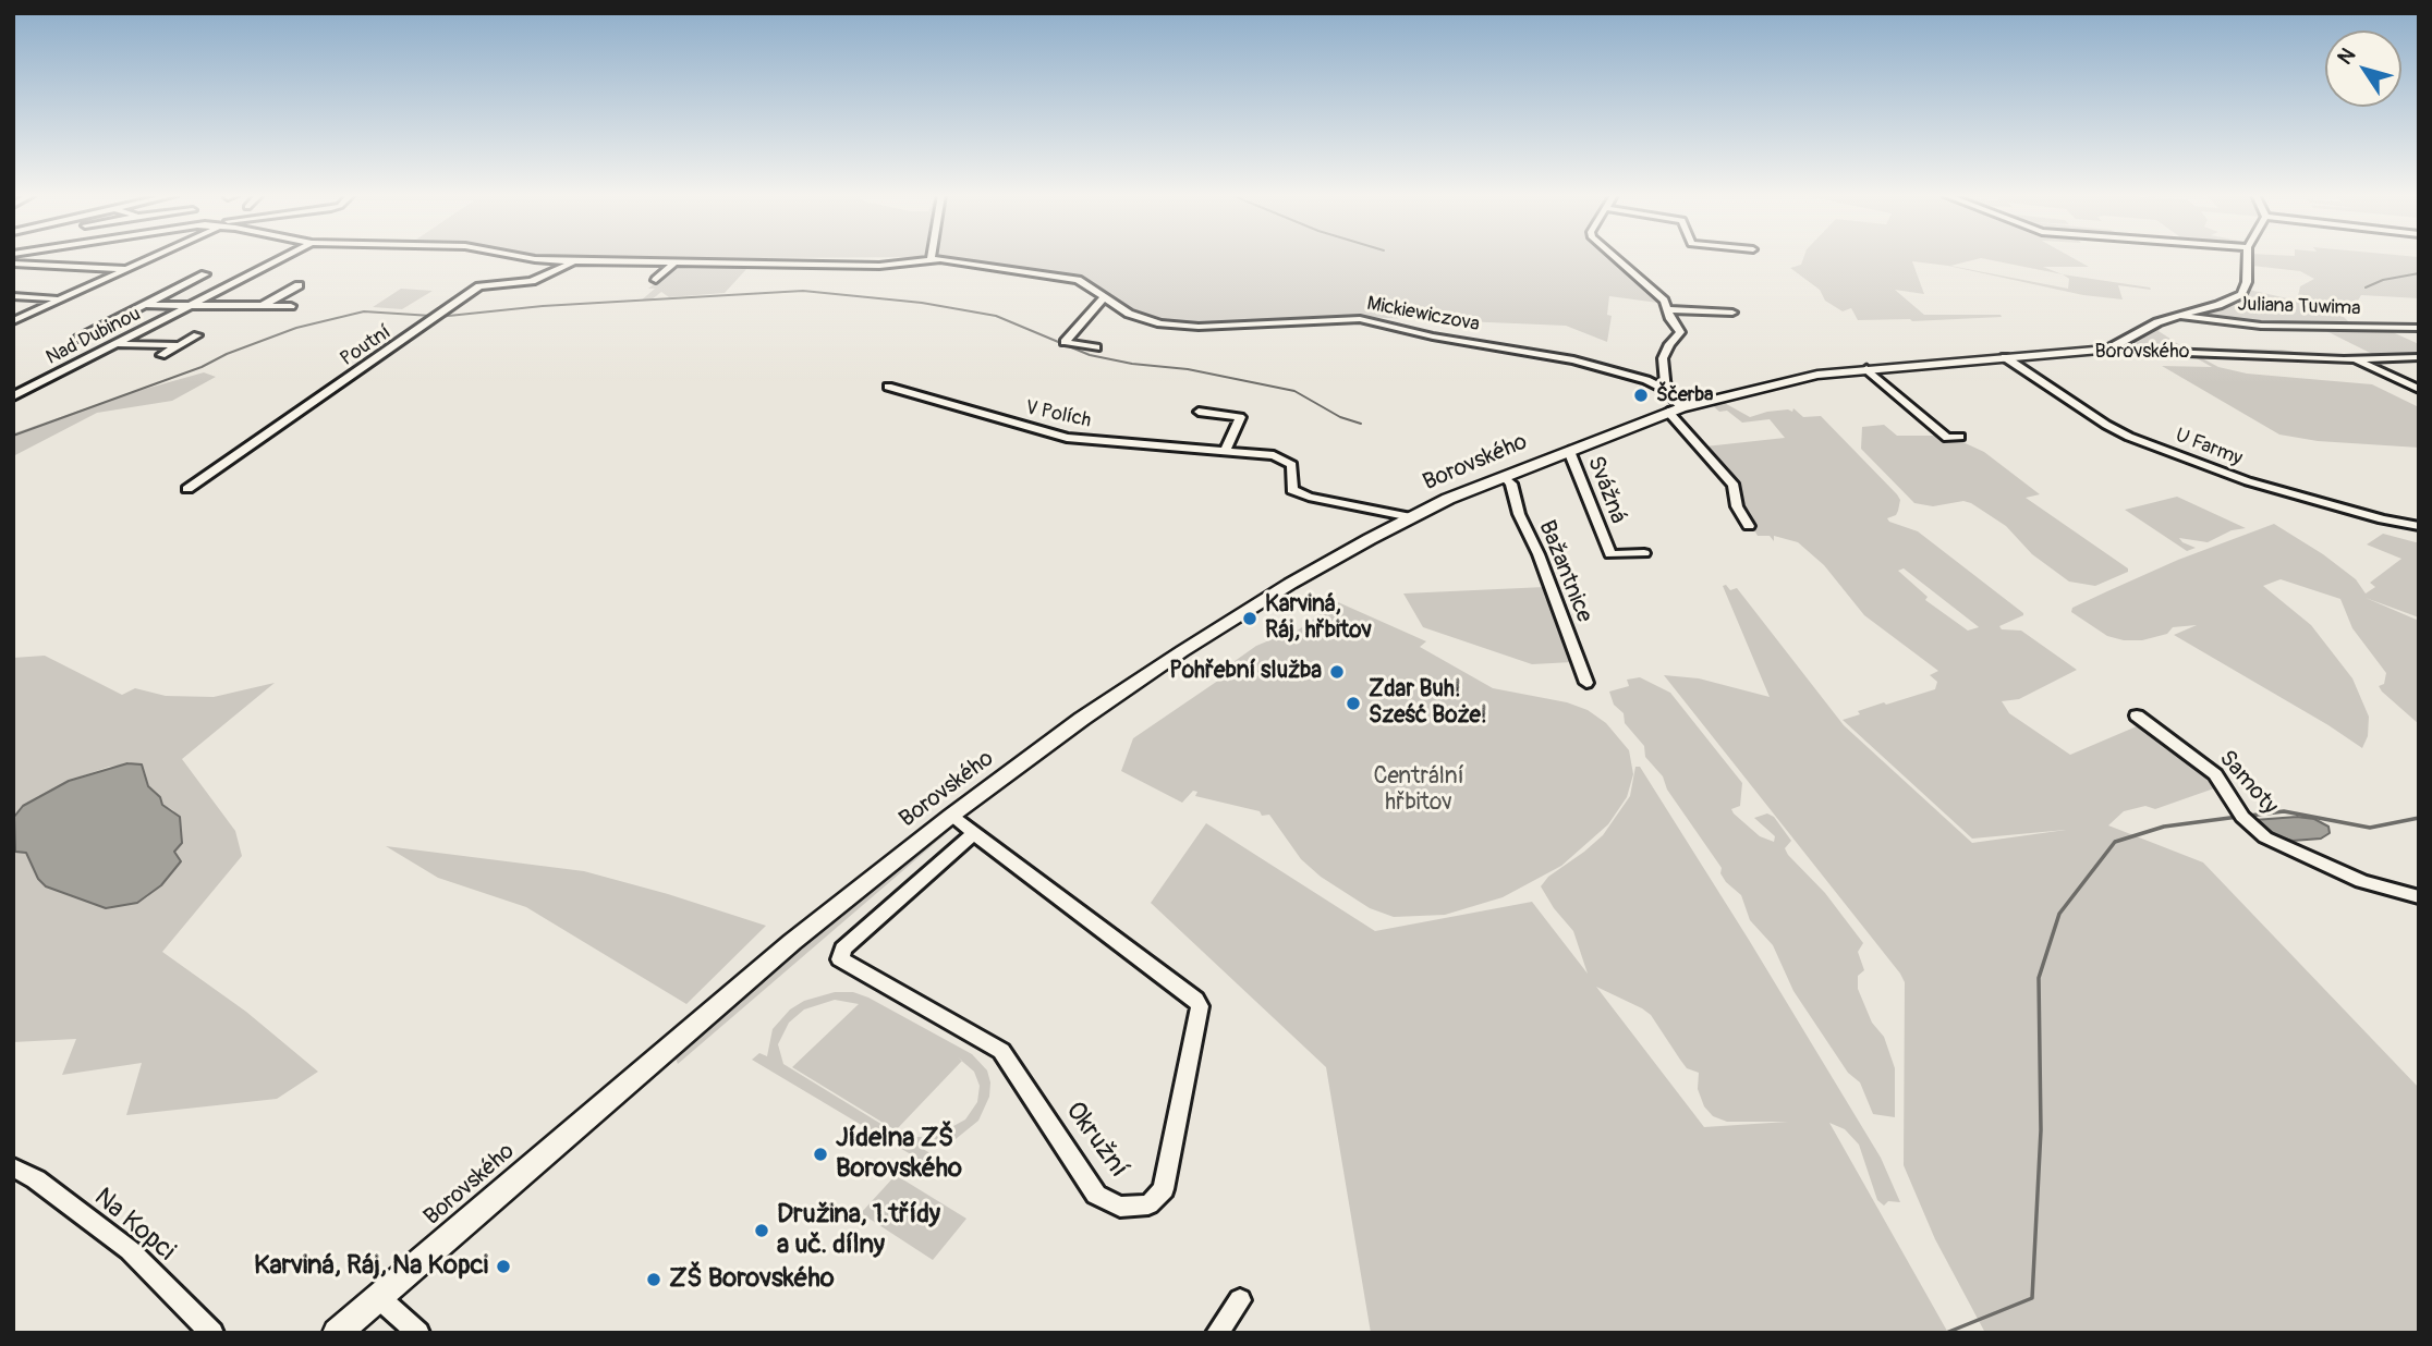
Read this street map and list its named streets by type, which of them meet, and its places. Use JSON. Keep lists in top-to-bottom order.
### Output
{
  "streets": {
    "main road": ["Borovského"],
    "street": [
      "Juliana Tuwima",
      "Mickiewiczova",
      "Nad Dubinou",
      "Poutní",
      "V Polích",
      "U Farmy",
      "Svážná",
      "Bažantnice",
      "Samoty",
      "Okružní",
      "Na Kopci"
    ]
  },
  "crossings": [
    ["Juliana Tuwima", "Borovského"],
    ["Mickiewiczova", "Poutní"],
    ["Mickiewiczova", "Borovského"],
    ["Borovského", "V Polích"],
    ["Borovského", "U Farmy"],
    ["Borovského", "Svážná"],
    ["Borovského", "Bažantnice"],
    ["Borovského", "Okružní"]
  ],
  "parks": ["Centrální hřbitov"],
  "places": [
    "Ščerba",
    "Karviná, Ráj, hřbitov",
    "Pohřební služba",
    "Zdar Buh! Sześć Boże!",
    "Jídelna ZŠ Borovského",
    "Družina, 1.třídy a uč. dílny",
    "Karviná, Ráj, Na Kopci",
    "ZŠ Borovského"
  ],
  "north": "top left"
}
